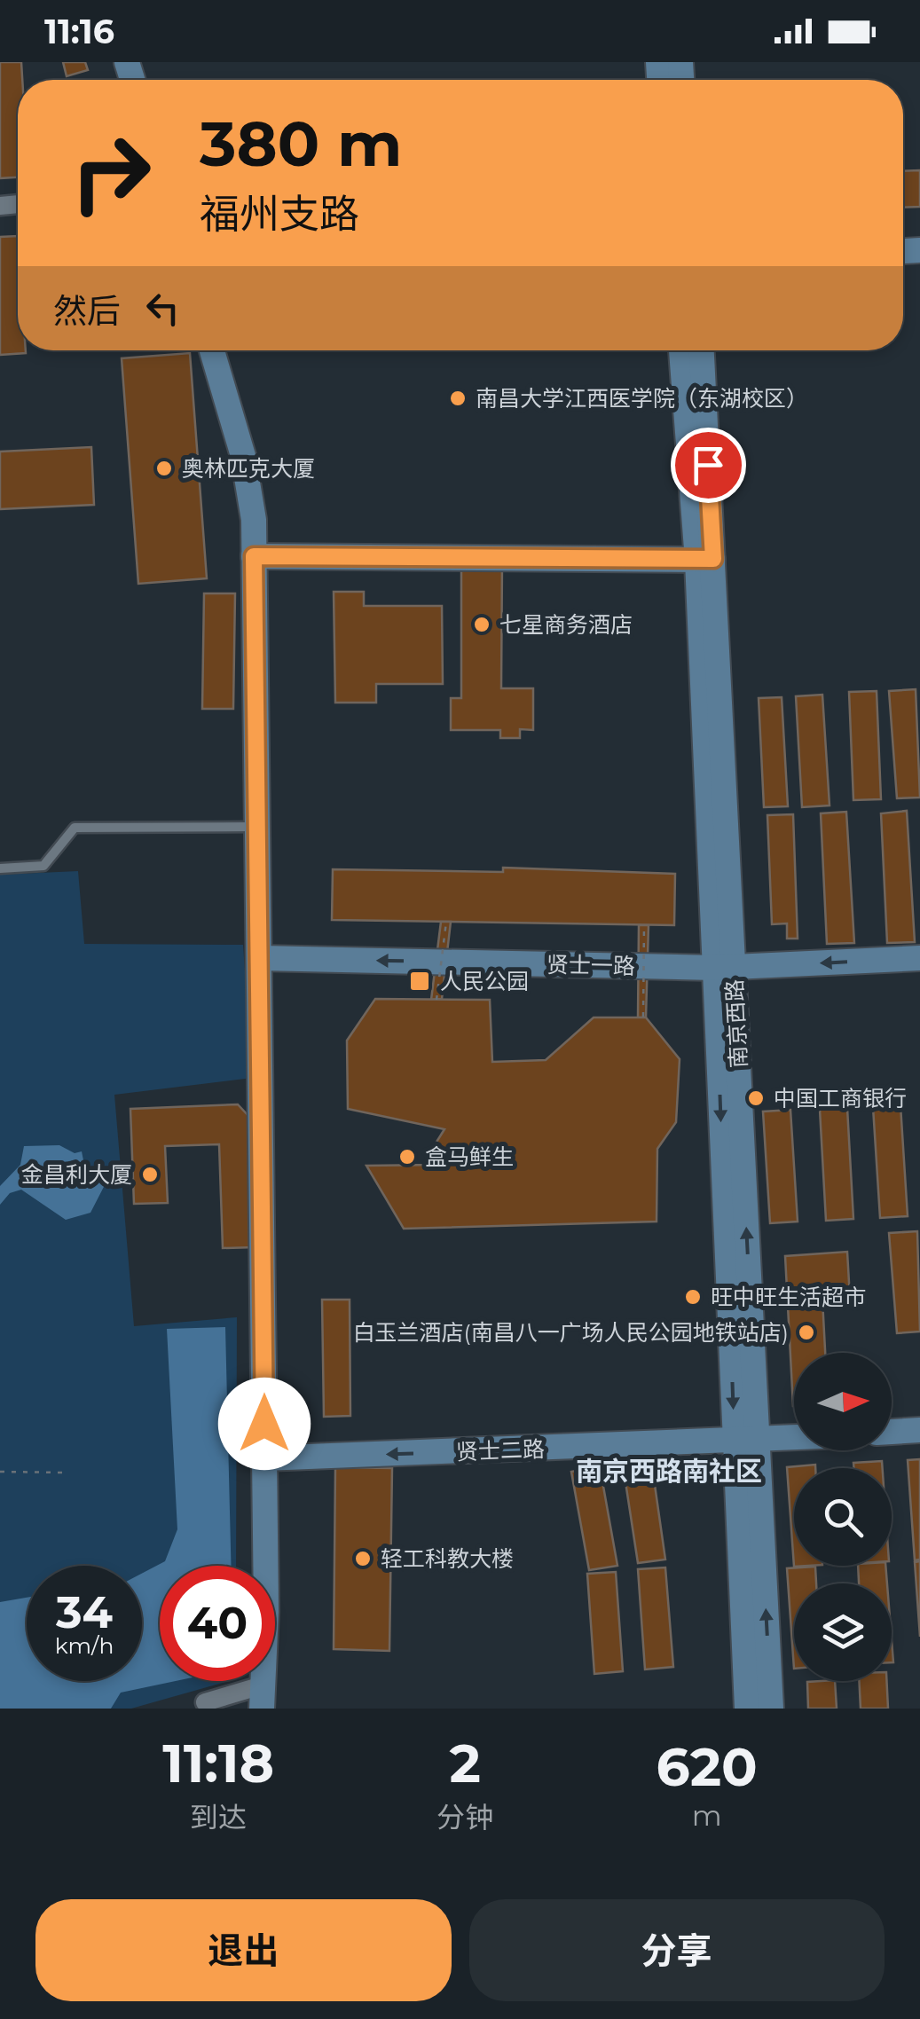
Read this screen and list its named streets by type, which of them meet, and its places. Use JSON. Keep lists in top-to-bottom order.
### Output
{
  "streets": {
    "street": ["贤士一路", "南京西路", "贤士二路"]
  },
  "crossings": [
    ["贤士一路", "南京西路"],
    ["南京西路", "贤士二路"]
  ],
  "one_way": ["贤士一路", "贤士二路"],
  "districts": ["南京西路南社区"],
  "places": {
    "other": [
      "南昌大学江西医学院（东湖校区）",
      "奥林匹克大厦",
      "七星商务酒店",
      "中国工商银行",
      "盒马鲜生",
      "金昌利大厦",
      "旺中旺生活超市",
      "白玉兰酒店(南昌八一广场人民公园地铁站店)",
      "轻工科教大楼"
    ],
    "transit": ["人民公园"]
  },
  "north": "right",
  "page": {
    "status": "11:16",
    "turn": ["380 m", "福州支路"],
    "then": "然后",
    "speed": "34 km/h",
    "limit": "40",
    "eta": [
      "11:18",
      "到达",
      "2",
      "分钟",
      "620",
      "m"
    ],
    "buttons": ["退出", "分享"]
  }
}
